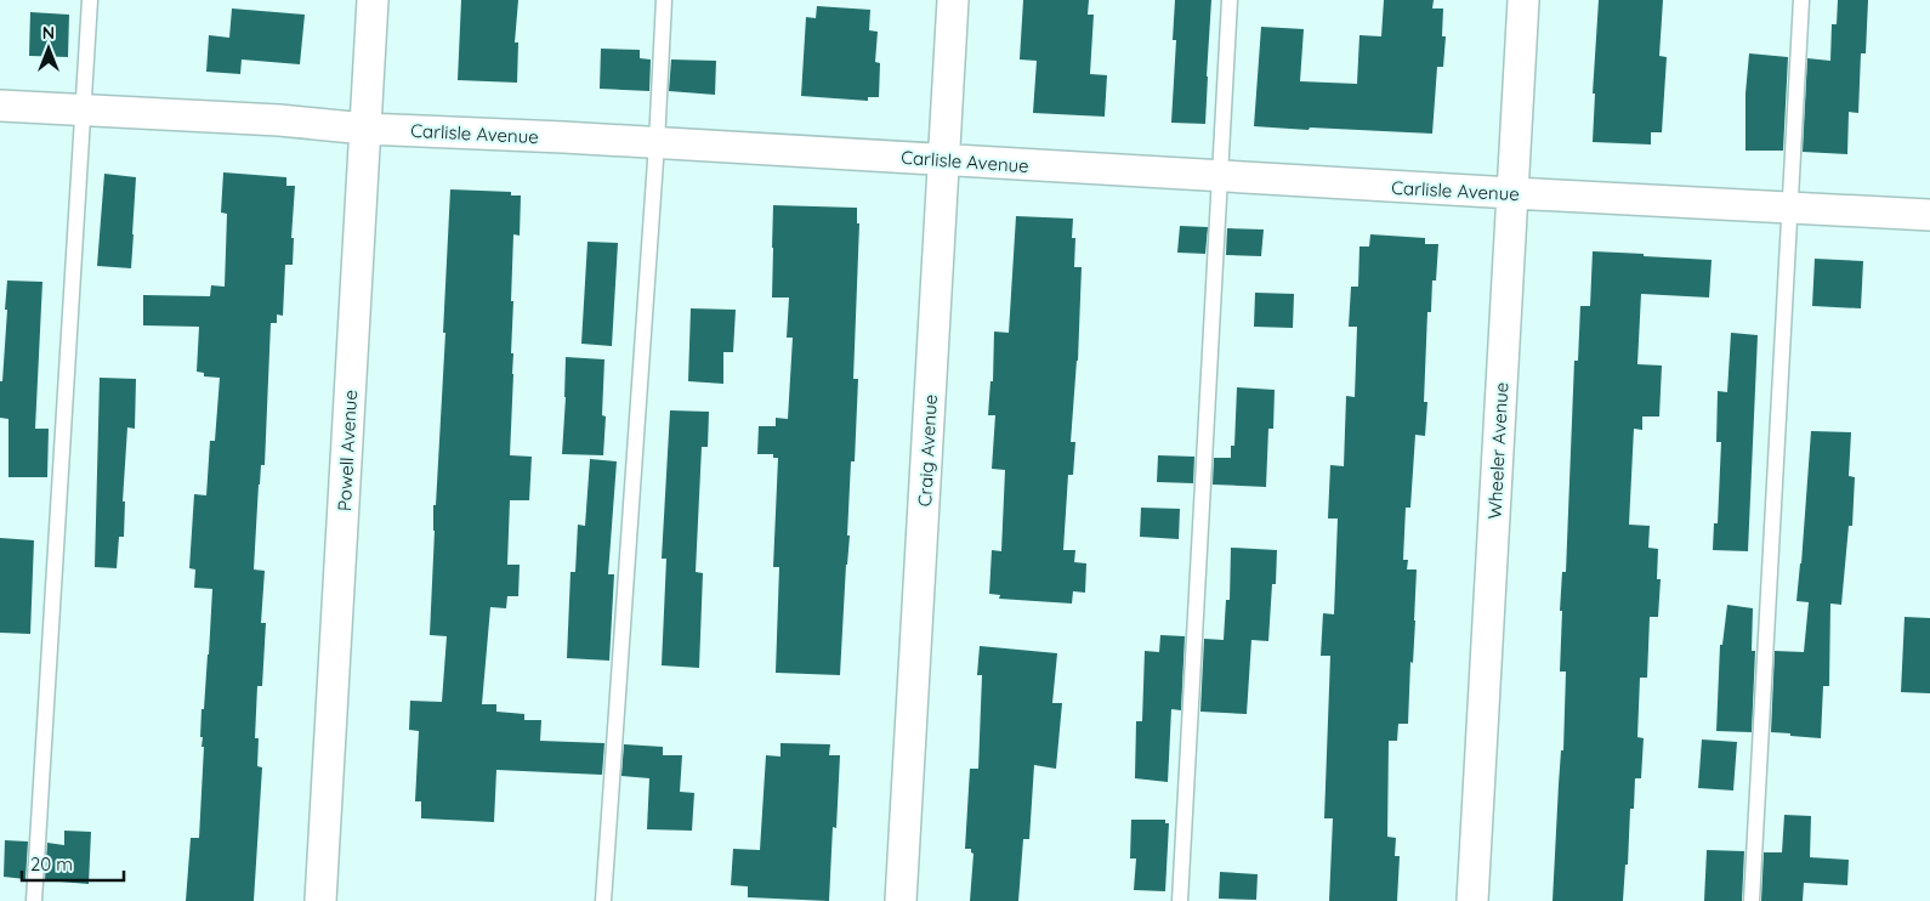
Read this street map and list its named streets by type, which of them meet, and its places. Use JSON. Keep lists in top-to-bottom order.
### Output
{
  "streets": {
    "street": [
      "Carlisle Avenue",
      "Powell Avenue",
      "Craig Avenue",
      "Wheeler Avenue"
    ]
  },
  "crossings": [
    ["Carlisle Avenue", "Powell Avenue"],
    ["Carlisle Avenue", "Craig Avenue"],
    ["Carlisle Avenue", "Wheeler Avenue"]
  ],
  "scale_bar": "20 m",
  "north": "top"
}
